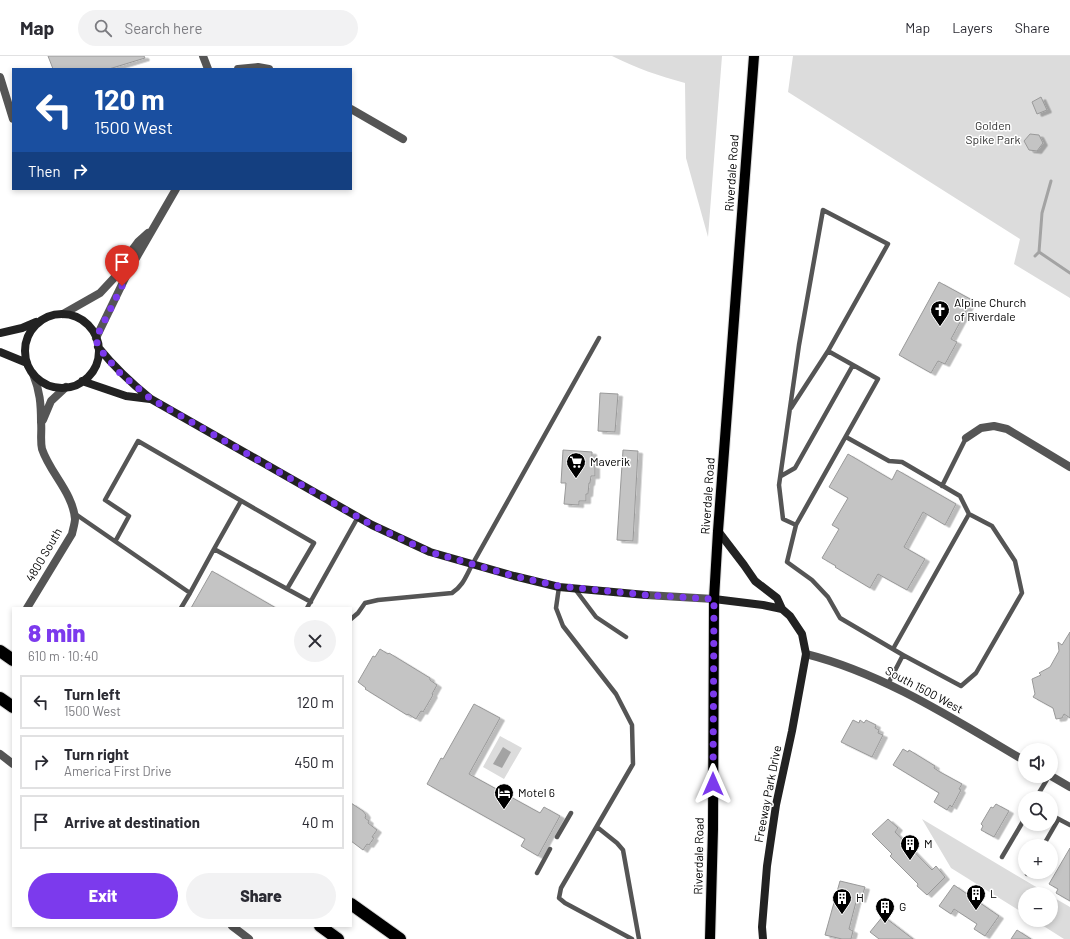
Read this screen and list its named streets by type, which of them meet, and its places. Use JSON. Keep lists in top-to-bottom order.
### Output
{
  "streets": {
    "main road": ["Riverdale Road"],
    "street": ["4800 South", "South 1500 West", "Freeway Park Drive"]
  },
  "crossings": [
    ["South 1500 West", "Freeway Park Drive"]
  ],
  "parks": ["Golden Spike Park"],
  "places": {
    "church": ["Alpine Church of Riverdale"],
    "supermarket": ["Maverik"],
    "hotel": ["Motel 6"],
    "building": [
      "M",
      "L",
      "H",
      "G"
    ]
  },
  "page": {
    "header": "Map",
    "search": "Search here",
    "nav": ["Map", "Layers", "Share"],
    "turn": ["120 m", "1500 West"],
    "then": "Then",
    "heading": ["8 min", "610 m · 10:40"],
    "list": [
      {
        "name": "Turn left",
        "note": "1500 West",
        "value": "120 m"
      },
      {
        "name": "Turn right",
        "note": "America First Drive",
        "value": "450 m"
      },
      {
        "name": "Arrive at destination",
        "value": "40 m"
      }
    ],
    "map_buttons": ["+", "−"],
    "buttons": ["Exit", "Share"]
  }
}
